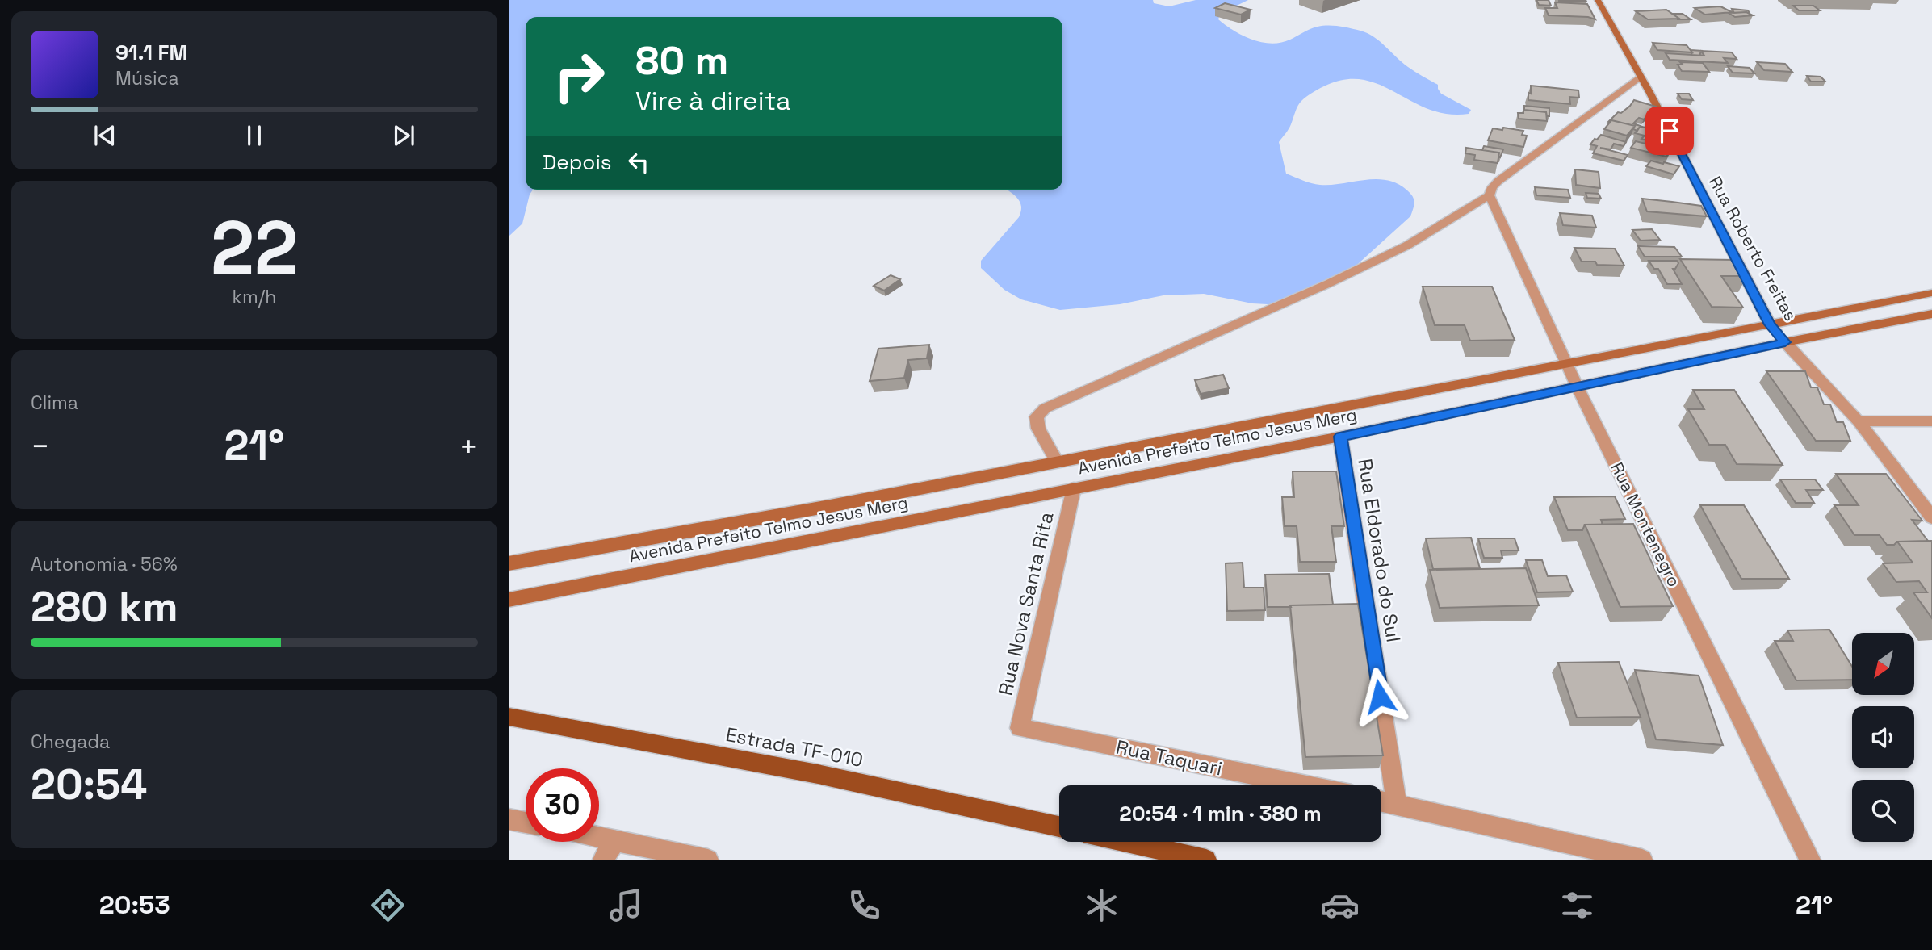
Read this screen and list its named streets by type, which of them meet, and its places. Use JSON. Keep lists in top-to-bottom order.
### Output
{
  "streets": {
    "main road": ["Rua Roberto Freitas", "Avenida Prefeito Telmo Jesus Merg", "Estrada TF-010"],
    "street": [
      "Rua Montenegro",
      "Rua Eldorado do Sul",
      "Rua Nova Santa Rita",
      "Rua Taquari"
    ]
  },
  "crossings": [
    ["Rua Roberto Freitas", "Avenida Prefeito Telmo Jesus Merg"],
    ["Avenida Prefeito Telmo Jesus Merg", "Rua Montenegro"],
    ["Avenida Prefeito Telmo Jesus Merg", "Rua Eldorado do Sul"],
    ["Avenida Prefeito Telmo Jesus Merg", "Rua Nova Santa Rita"],
    ["Rua Nova Santa Rita", "Rua Taquari"]
  ],
  "north": "bottom left",
  "page": {
    "turn": ["80 m", "Vire à direita"],
    "song": ["91.1 FM", "Música"],
    "then": "Depois",
    "tile": [
      ["22", "km/h"],
      "Clima",
      ["Autonomia · 56%", "280 km"],
      ["Chegada", "20:54"]
    ],
    "heat": ["−", "21°", "+"],
    "limit": "30",
    "trip": "20:54 · 1 min · 380 m",
    "tabs": ["20:53", "21°"]
  }
}
